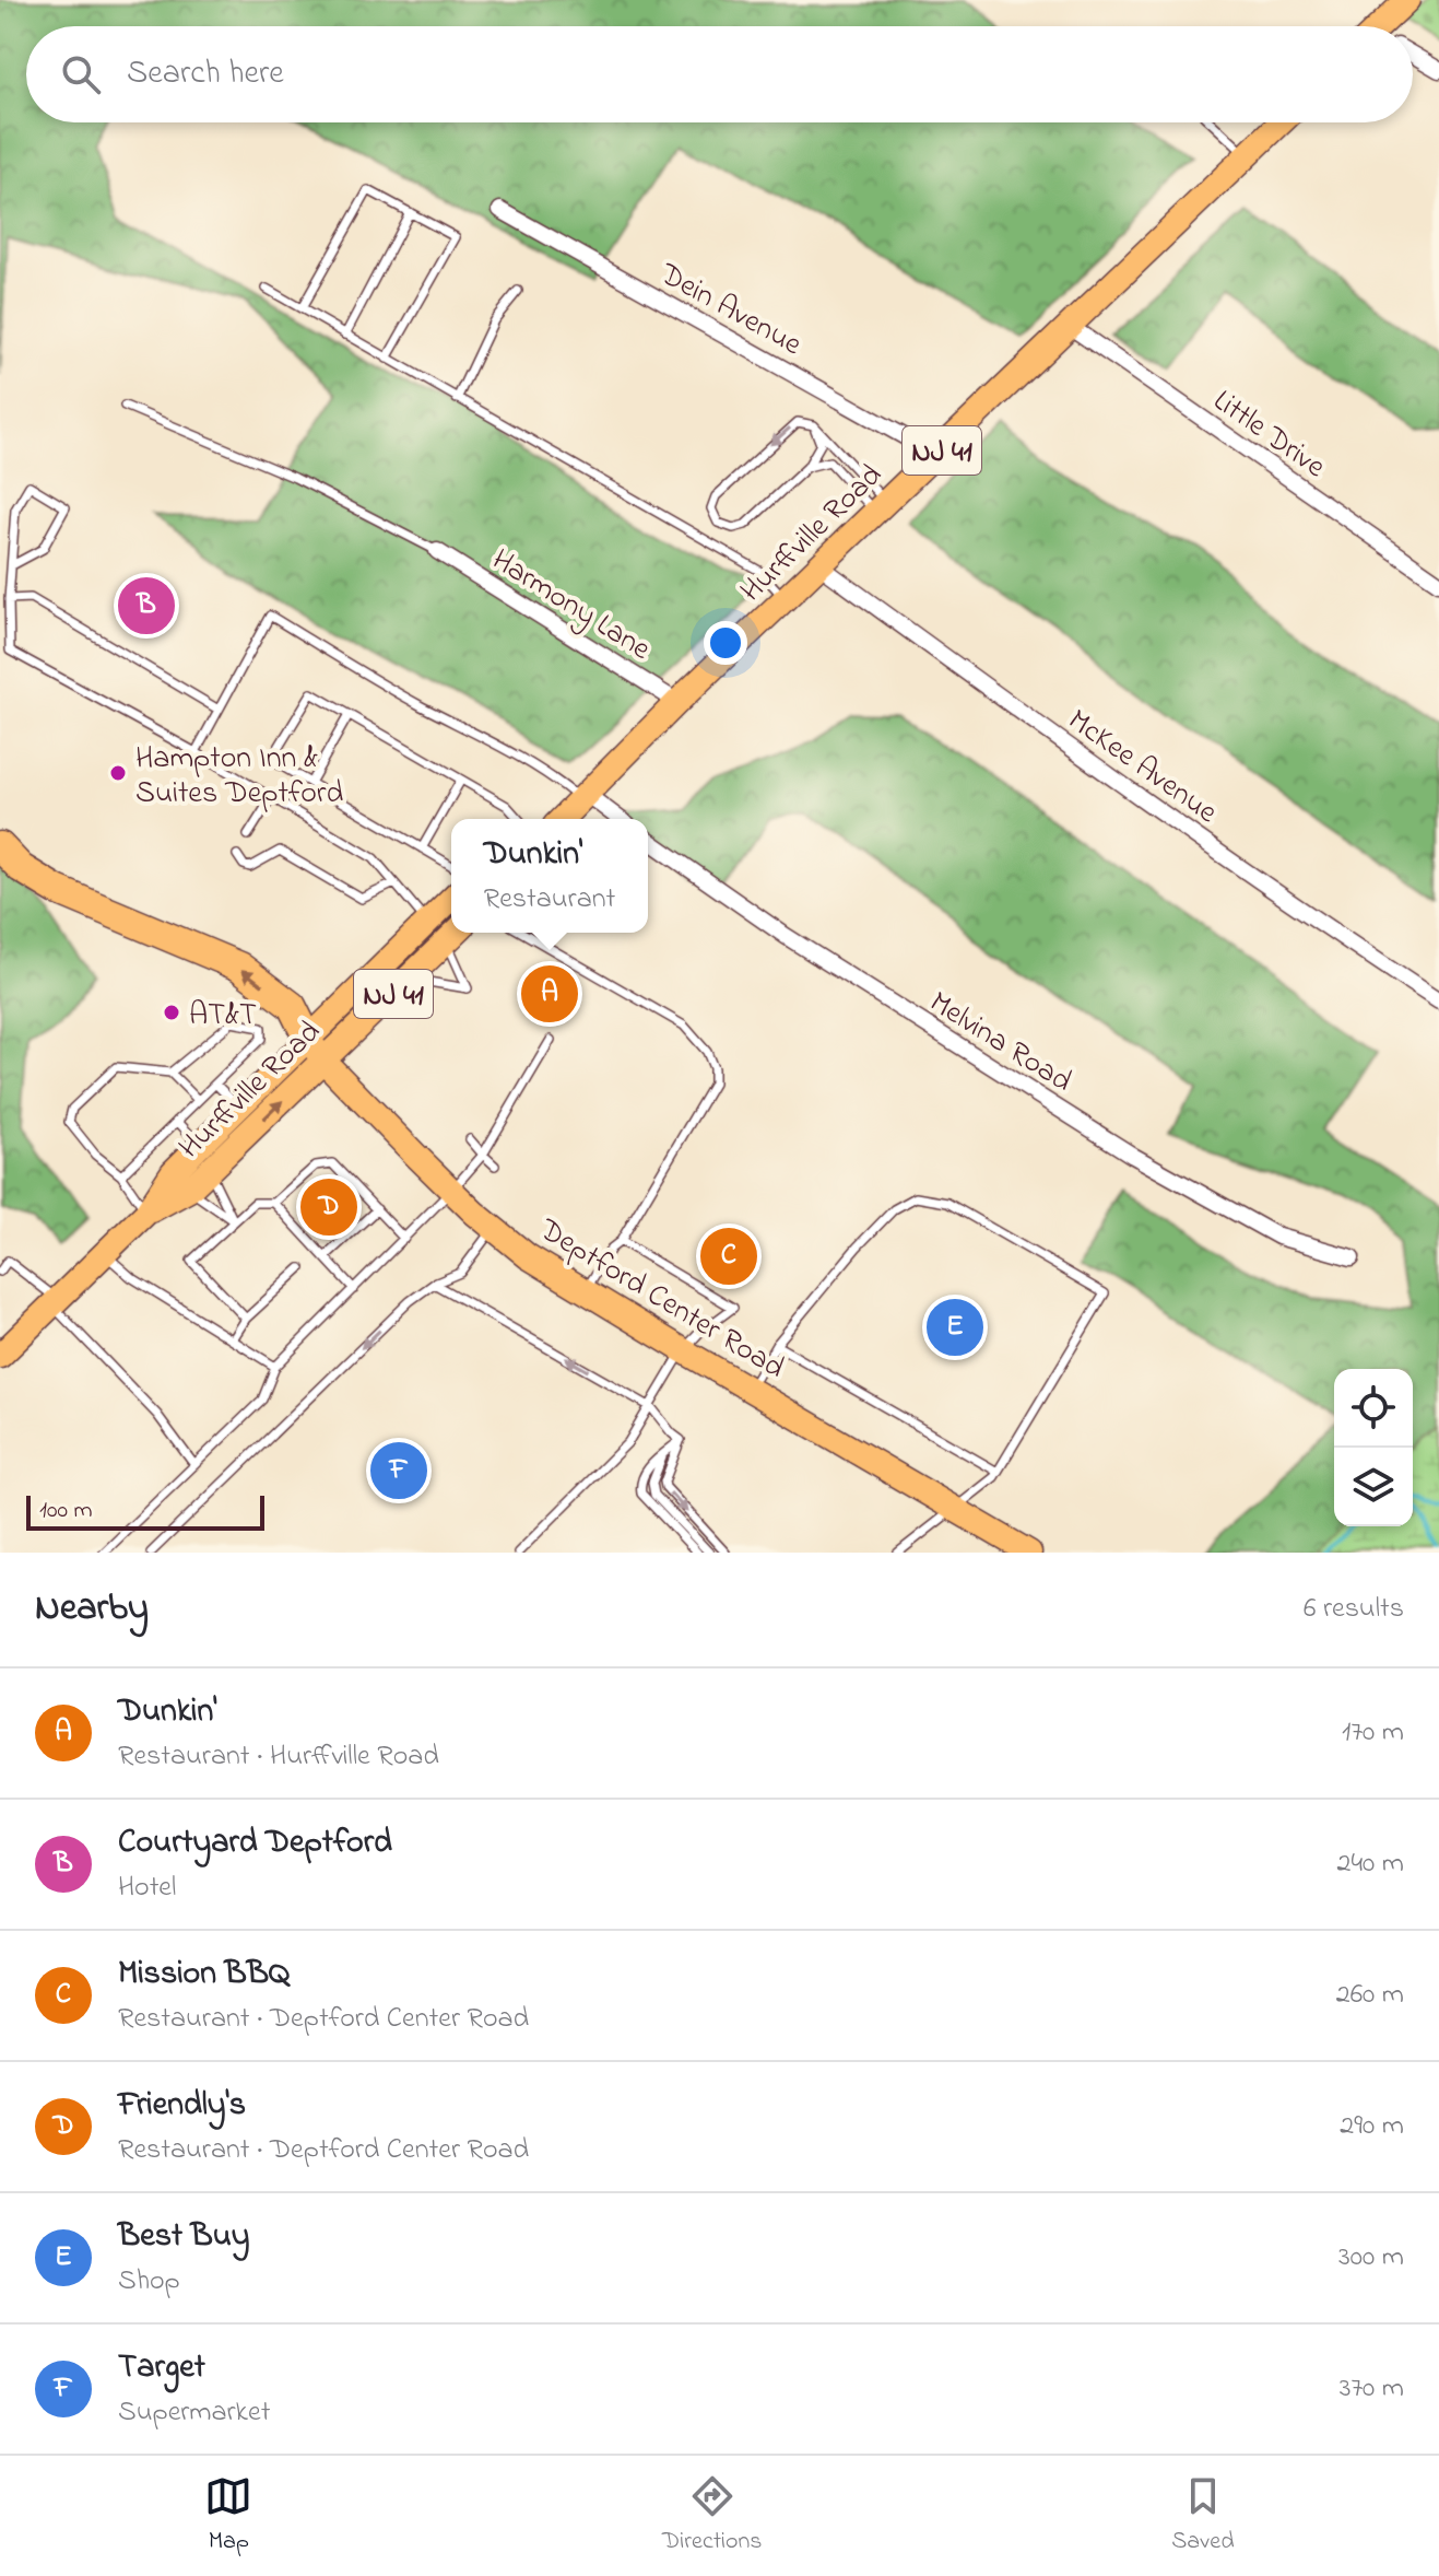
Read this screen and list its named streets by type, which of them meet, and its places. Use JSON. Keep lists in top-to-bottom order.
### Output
{
  "streets": {
    "main road": ["NJ 41", "Hurffville Road", "Deptford Center Road"],
    "street": [
      "Dein Avenue",
      "Little Drive",
      "Harmony Lane",
      "McKee Avenue",
      "Melvina Road"
    ]
  },
  "crossings": [
    ["Dein Avenue", "Hurffville Road"],
    ["Little Drive", "Hurffville Road"],
    ["Hurffville Road", "Harmony Lane"],
    ["Hurffville Road", "McKee Avenue"],
    ["Hurffville Road", "Deptford Center Road"]
  ],
  "places": ["Hampton Inn & Suites Deptford", "AT&T"],
  "scale_bar": "100 m",
  "page": {
    "search": "Search here",
    "pins": [
      "B",
      "A",
      "D",
      "C",
      "E",
      "F"
    ],
    "popup": ["Dunkin'", "Restaurant"],
    "scale": "100 m",
    "heading": ["Nearby", "6 results"],
    "list": [
      {
        "mark": "A",
        "name": "Dunkin'",
        "note": "Restaurant · Hurffville Road",
        "value": "170 m"
      },
      {
        "mark": "B",
        "name": "Courtyard Deptford",
        "note": "Hotel",
        "value": "240 m"
      },
      {
        "mark": "C",
        "name": "Mission BBQ",
        "note": "Restaurant · Deptford Center Road",
        "value": "260 m"
      },
      {
        "mark": "D",
        "name": "Friendly's",
        "note": "Restaurant · Deptford Center Road",
        "value": "290 m"
      },
      {
        "mark": "E",
        "name": "Best Buy",
        "note": "Shop",
        "value": "300 m"
      },
      {
        "mark": "F",
        "name": "Target",
        "note": "Supermarket",
        "value": "370 m"
      }
    ],
    "nav": ["Map", "Directions", "Saved"]
  }
}
